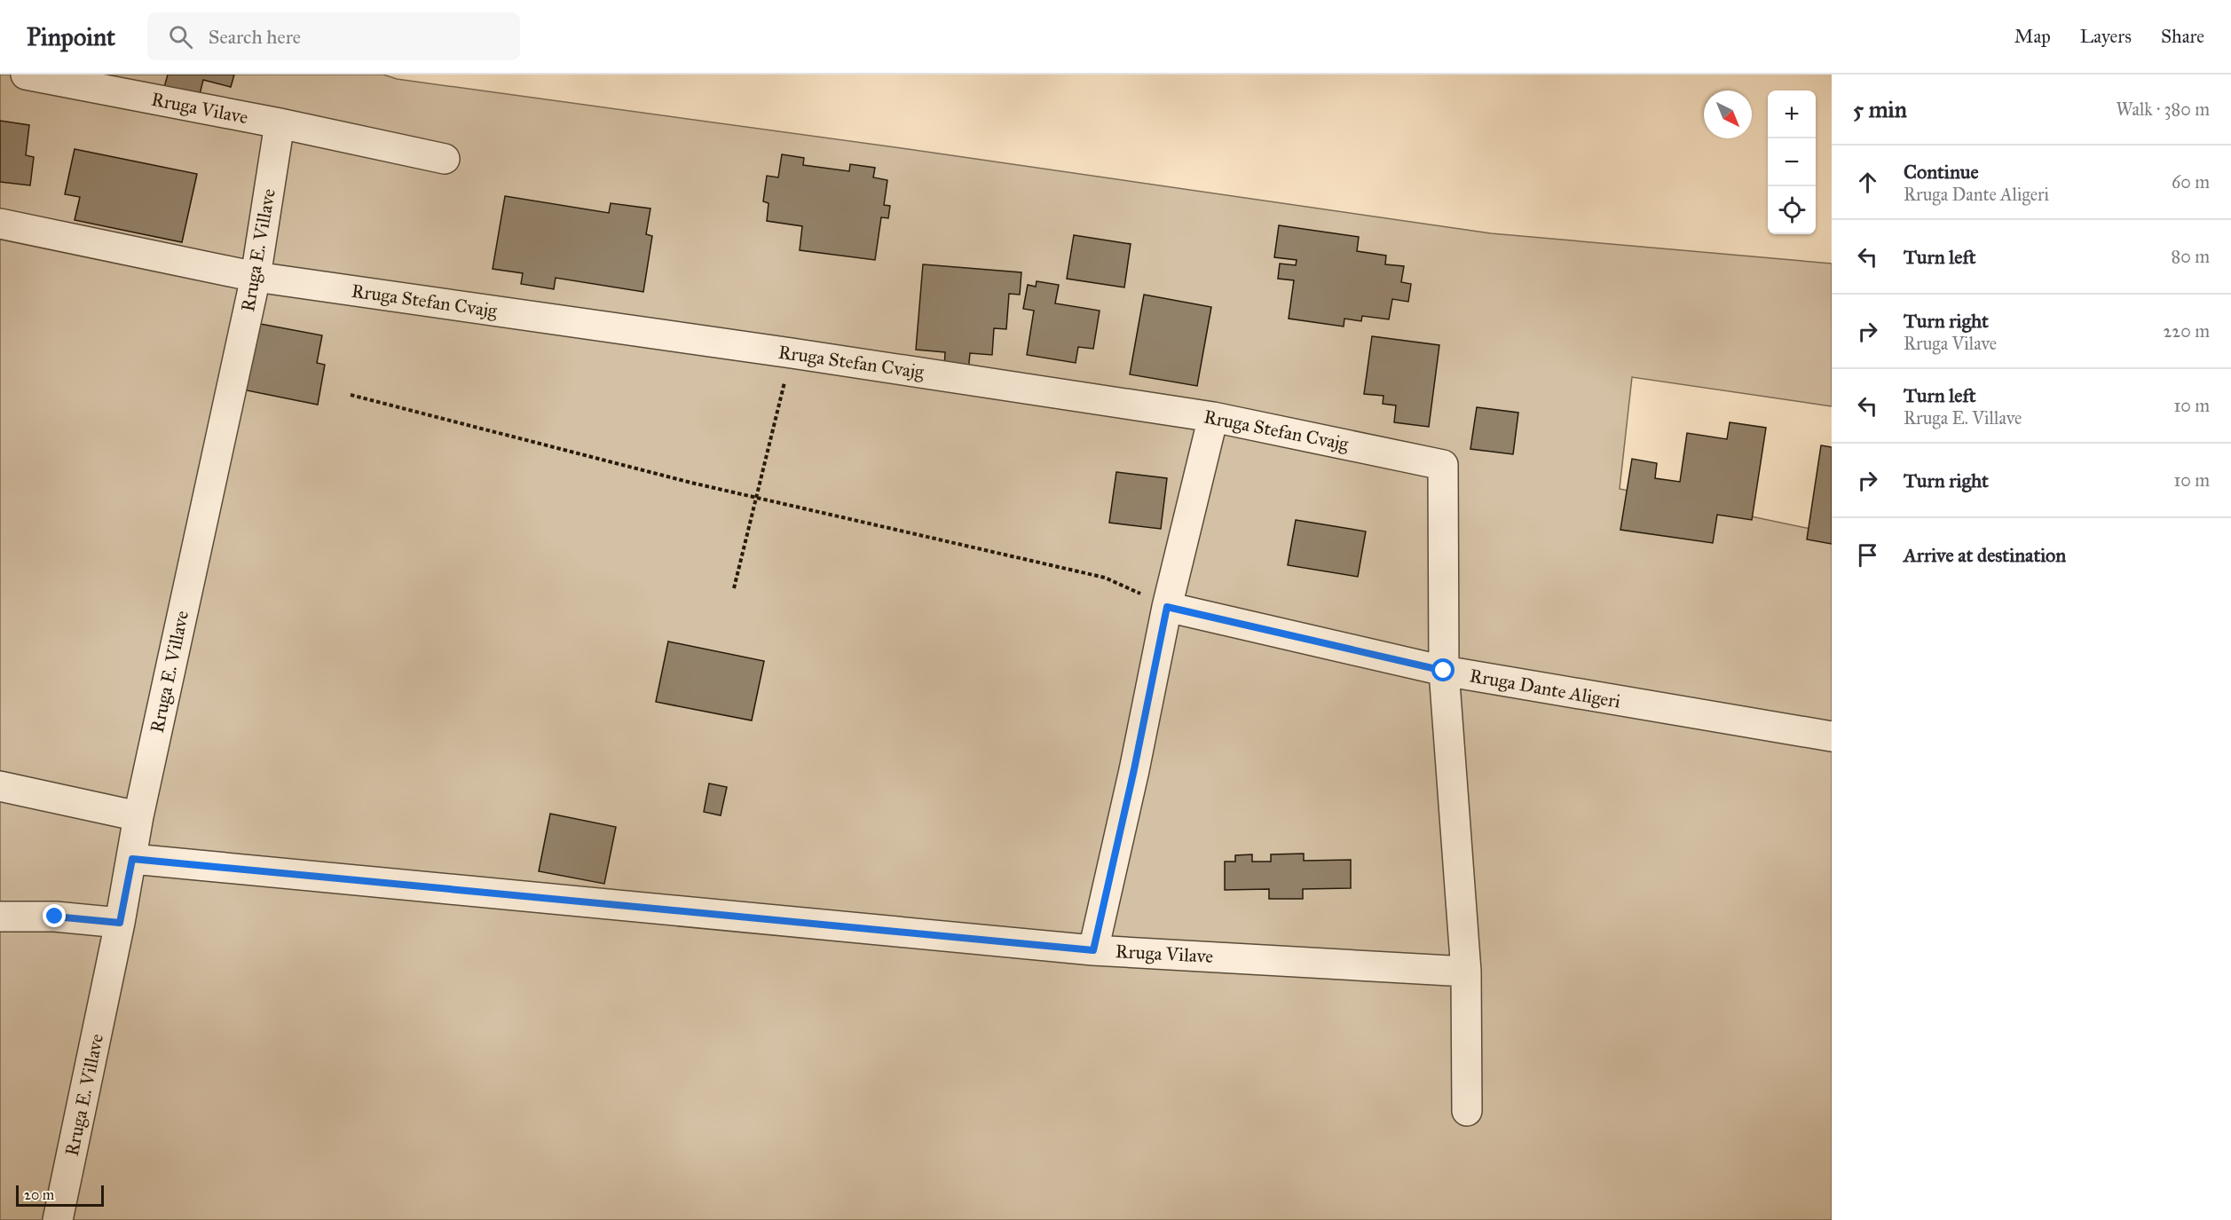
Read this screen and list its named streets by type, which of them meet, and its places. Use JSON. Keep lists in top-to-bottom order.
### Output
{
  "streets": {
    "street": [
      "Rruga Vilave",
      "Rruga E. Villave",
      "Rruga Stefan Cvajg",
      "Rruga Dante Aligeri"
    ]
  },
  "crossings": [
    ["Rruga Vilave", "Rruga E. Villave"],
    ["Rruga E. Villave", "Rruga Stefan Cvajg"],
    ["Rruga Stefan Cvajg", "Rruga Dante Aligeri"]
  ],
  "scale_bar": "20 m",
  "north": "bottom right",
  "page": {
    "header": "Pinpoint",
    "search": "Search here",
    "nav": ["Map", "Layers", "Share"],
    "heading": ["5 min", "Walk · 380 m"],
    "map_buttons": ["+", "−"],
    "list": [
      ["Continue", "Rruga Dante Aligeri", "60 m"],
      ["Turn left", "80 m"],
      ["Turn right", "Rruga Vilave", "220 m"],
      ["Turn left", "Rruga E. Villave", "10 m"],
      ["Turn right", "10 m"],
      "Arrive at destination"
    ],
    "scale": "20 m"
  }
}
